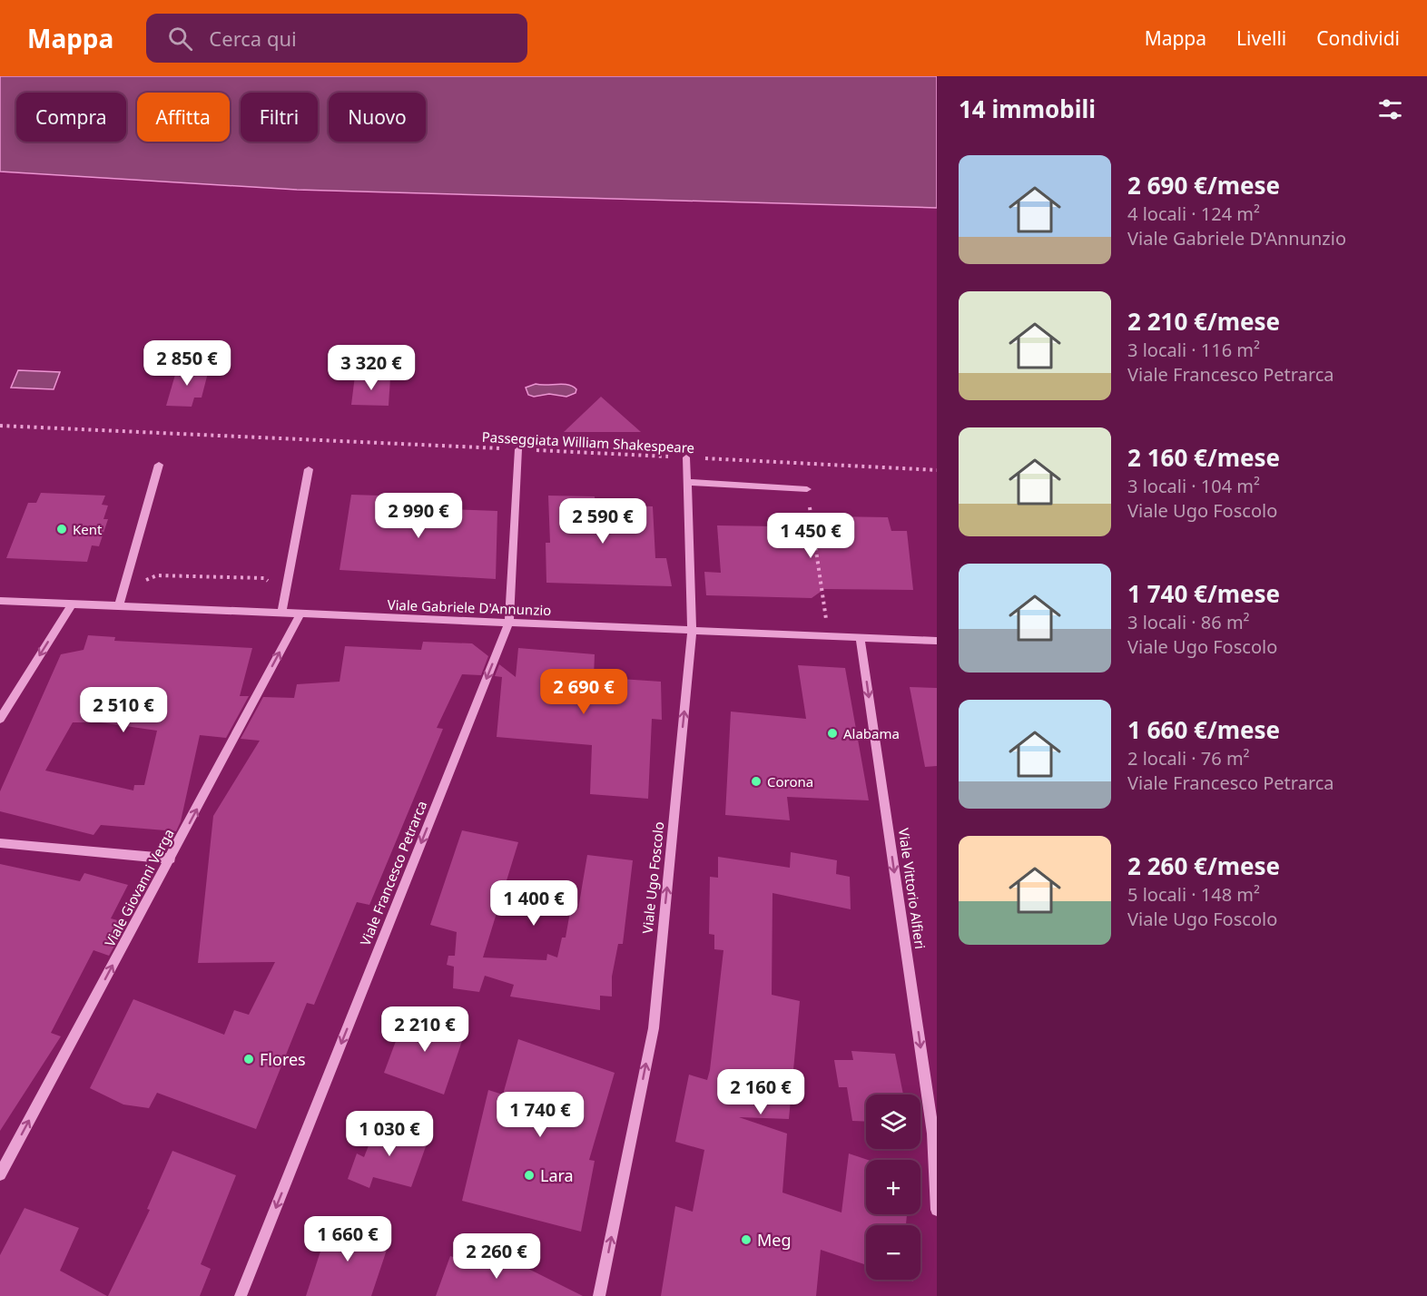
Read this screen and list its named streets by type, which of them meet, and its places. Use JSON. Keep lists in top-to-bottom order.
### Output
{
  "streets": {
    "street": [
      "Viale Gabriele D'Annunzio",
      "Viale Francesco Petrarca",
      "Viale Ugo Foscolo",
      "Viale Giovanni Verga",
      "Viale Vittorio Alfieri"
    ],
    "path": ["Passeggiata William Shakespeare"]
  },
  "crossings": [
    ["Passeggiata William Shakespeare", "Viale Francesco Petrarca"],
    ["Passeggiata William Shakespeare", "Viale Ugo Foscolo"],
    ["Viale Gabriele D'Annunzio", "Viale Francesco Petrarca"],
    ["Viale Gabriele D'Annunzio", "Viale Ugo Foscolo"],
    ["Viale Gabriele D'Annunzio", "Viale Giovanni Verga"],
    ["Viale Gabriele D'Annunzio", "Viale Vittorio Alfieri"]
  ],
  "one_way": [
    "Viale Francesco Petrarca",
    "Viale Ugo Foscolo",
    "Viale Giovanni Verga",
    "Viale Vittorio Alfieri"
  ],
  "places": [
    "Kent",
    "Alabama",
    "Corona",
    "Flores",
    "Lara",
    "Meg"
  ],
  "page": {
    "header": "Mappa",
    "search": "Cerca qui",
    "nav": ["Mappa", "Livelli", "Condividi"],
    "heading": "14 immobili",
    "chip": [
      "Compra",
      "Affitta",
      "Filtri",
      "Nuovo"
    ],
    "list": [
      {
        "name": "2 690 €/mese",
        "note": "4 locali · 124 m² · Viale Gabriele D'Annunzio"
      },
      {
        "name": "2 210 €/mese",
        "note": "3 locali · 116 m² · Viale Francesco Petrarca"
      },
      {
        "name": "2 160 €/mese",
        "note": "3 locali · 104 m² · Viale Ugo Foscolo"
      },
      {
        "name": "1 740 €/mese",
        "note": "3 locali · 86 m² · Viale Ugo Foscolo"
      },
      {
        "name": "1 660 €/mese",
        "note": "2 locali · 76 m² · Viale Francesco Petrarca"
      },
      {
        "name": "2 260 €/mese",
        "note": "5 locali · 148 m² · Viale Ugo Foscolo"
      }
    ],
    "price": [
      "2 850 €",
      "3 320 €",
      "2 990 €",
      "2 590 €",
      "1 450 €",
      "2 690 €",
      "2 510 €",
      "1 400 €",
      "2 210 €",
      "2 160 €",
      "1 740 €",
      "1 030 €",
      "1 660 €",
      "2 260 €"
    ],
    "map_buttons": ["+", "−"]
  }
}
